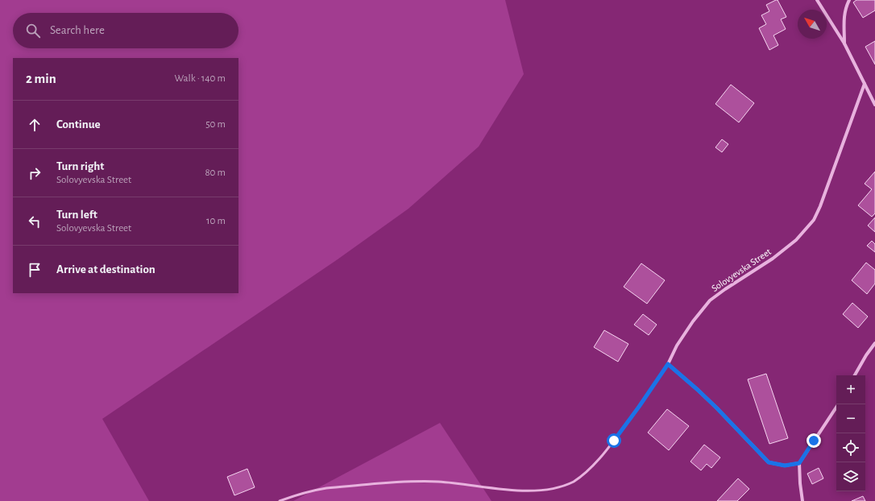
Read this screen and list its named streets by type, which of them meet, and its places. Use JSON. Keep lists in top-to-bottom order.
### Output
{
  "streets": {
    "street": ["Solovyevska Street"]
  },
  "north": "top left",
  "page": {
    "search": "Search here",
    "heading": ["2 min", "Walk · 140 m"],
    "list": [
      ["Continue", "50 m"],
      ["Turn right", "Solovyevska Street", "80 m"],
      ["Turn left", "Solovyevska Street", "10 m"],
      "Arrive at destination"
    ],
    "map_buttons": ["+", "−"]
  }
}
